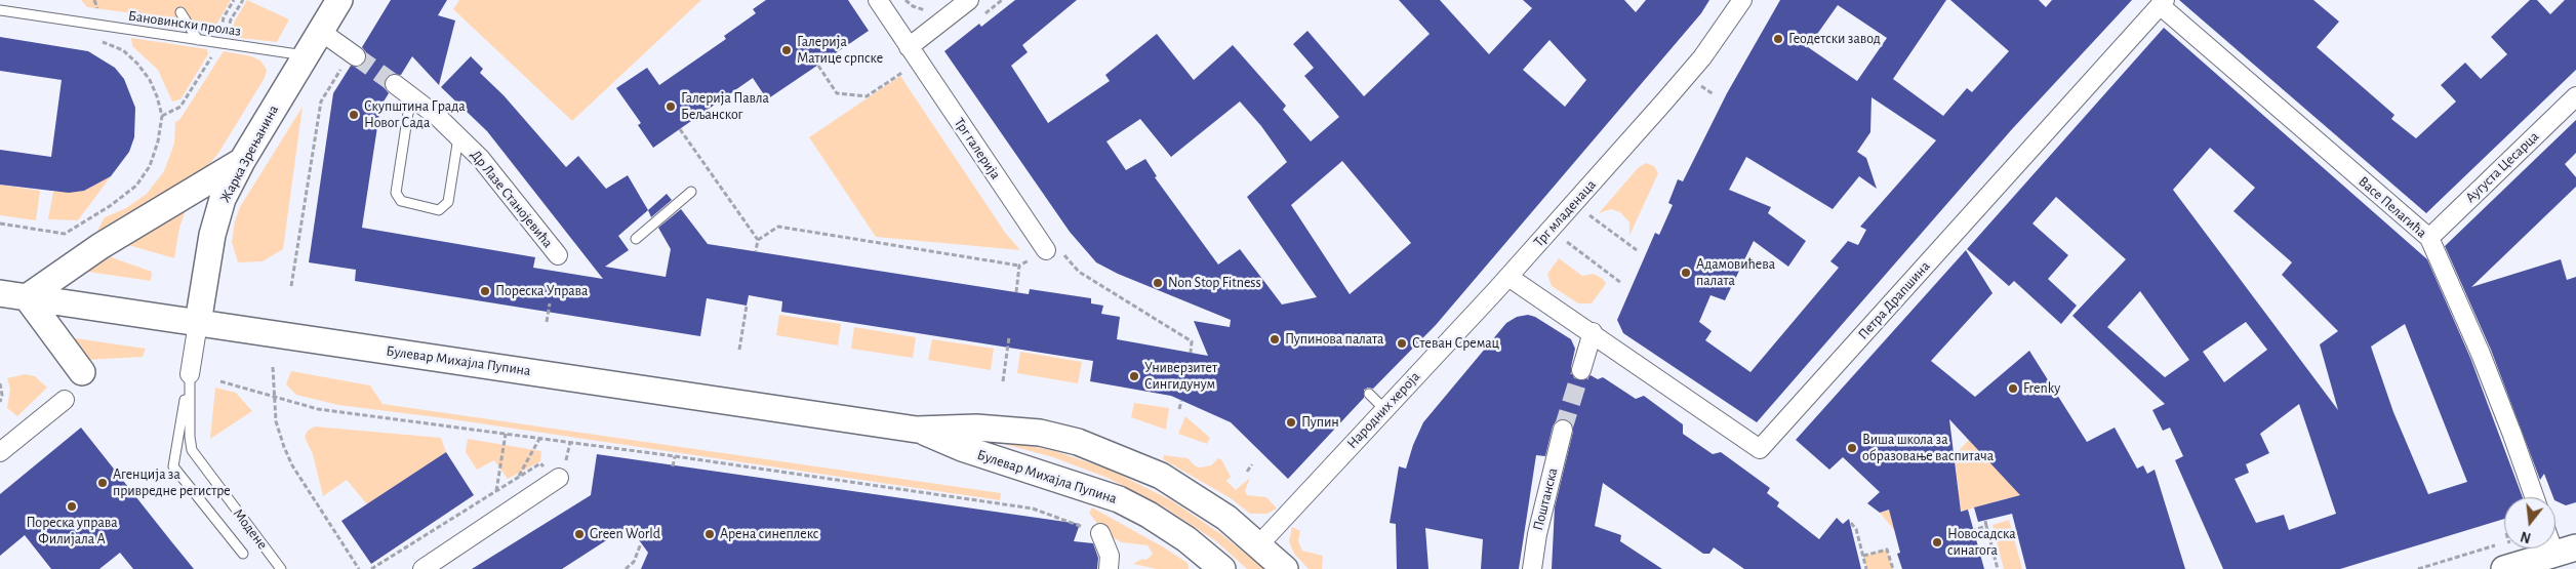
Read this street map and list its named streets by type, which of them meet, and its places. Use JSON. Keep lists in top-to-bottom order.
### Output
{
  "streets": {
    "main road": ["Жарка Зрењанина", "Булевар Михајла Пупина"],
    "street": [
      "Трг галерија",
      "Аугуста Цесарца",
      "Др Лазе Станојевића",
      "Васе Пелагића",
      "Трг младенаца",
      "Петра Драпшина",
      "Народних хероја",
      "Поштанска",
      "Модене"
    ],
    "lane": ["Бановински пролаз"]
  },
  "crossings": [
    ["Бановински пролаз", "Жарка Зрењанина"],
    ["Жарка Зрењанина", "Булевар Михајла Пупина"],
    ["Жарка Зрењанина", "Модене"],
    ["Аугуста Цесарца", "Васе Пелагића"],
    ["Васе Пелагића", "Петра Драпшина"],
    ["Трг младенаца", "Народних хероја"],
    ["Булевар Михајла Пупина", "Народних хероја"],
    ["Булевар Михајла Пупина", "Модене"]
  ],
  "places": [
    "Геодетски завод",
    "Галерија Матице српске",
    "Галерија Павла Бељанског",
    "Скупштина Града Новог Сада",
    "Адамовићева палата",
    "Non Stop Fitness",
    "Пореска Управа",
    "Пупинова палата",
    "Стеван Сремац",
    "Универзитет Сингидунум",
    "Frenky",
    "Пупин",
    "Виша школа за образовање васпитача",
    "Агенција за привредне регистре",
    "Пореска управа Филијала А",
    "Green World",
    "Арена синеплекс",
    "Новосадска синагога"
  ],
  "north": "bottom"
}
